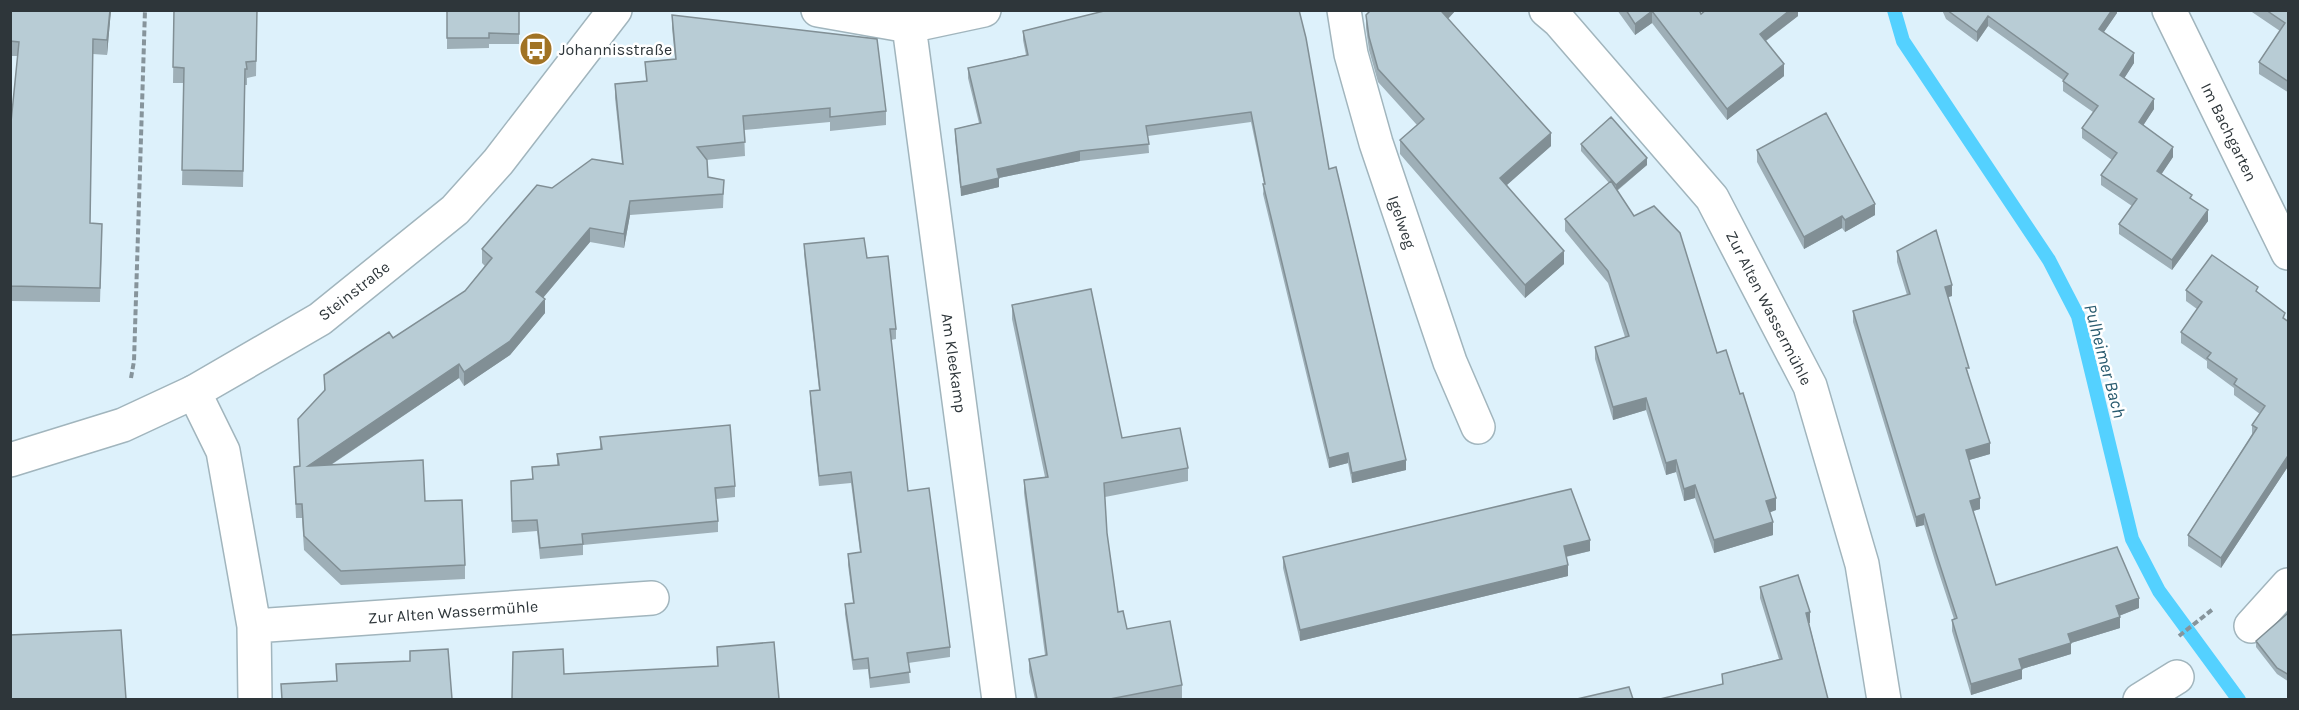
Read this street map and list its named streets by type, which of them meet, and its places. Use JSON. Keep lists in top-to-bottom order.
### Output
{
  "streets": {
    "street": [
      "Im Bachgarten",
      "Igelweg",
      "Steinstraße",
      "Zur Alten Wassermühle",
      "Am Kleekamp"
    ]
  },
  "water": ["Pulheimer Bach"],
  "places": {
    "bus stop": ["Johannisstraße"]
  }
}
